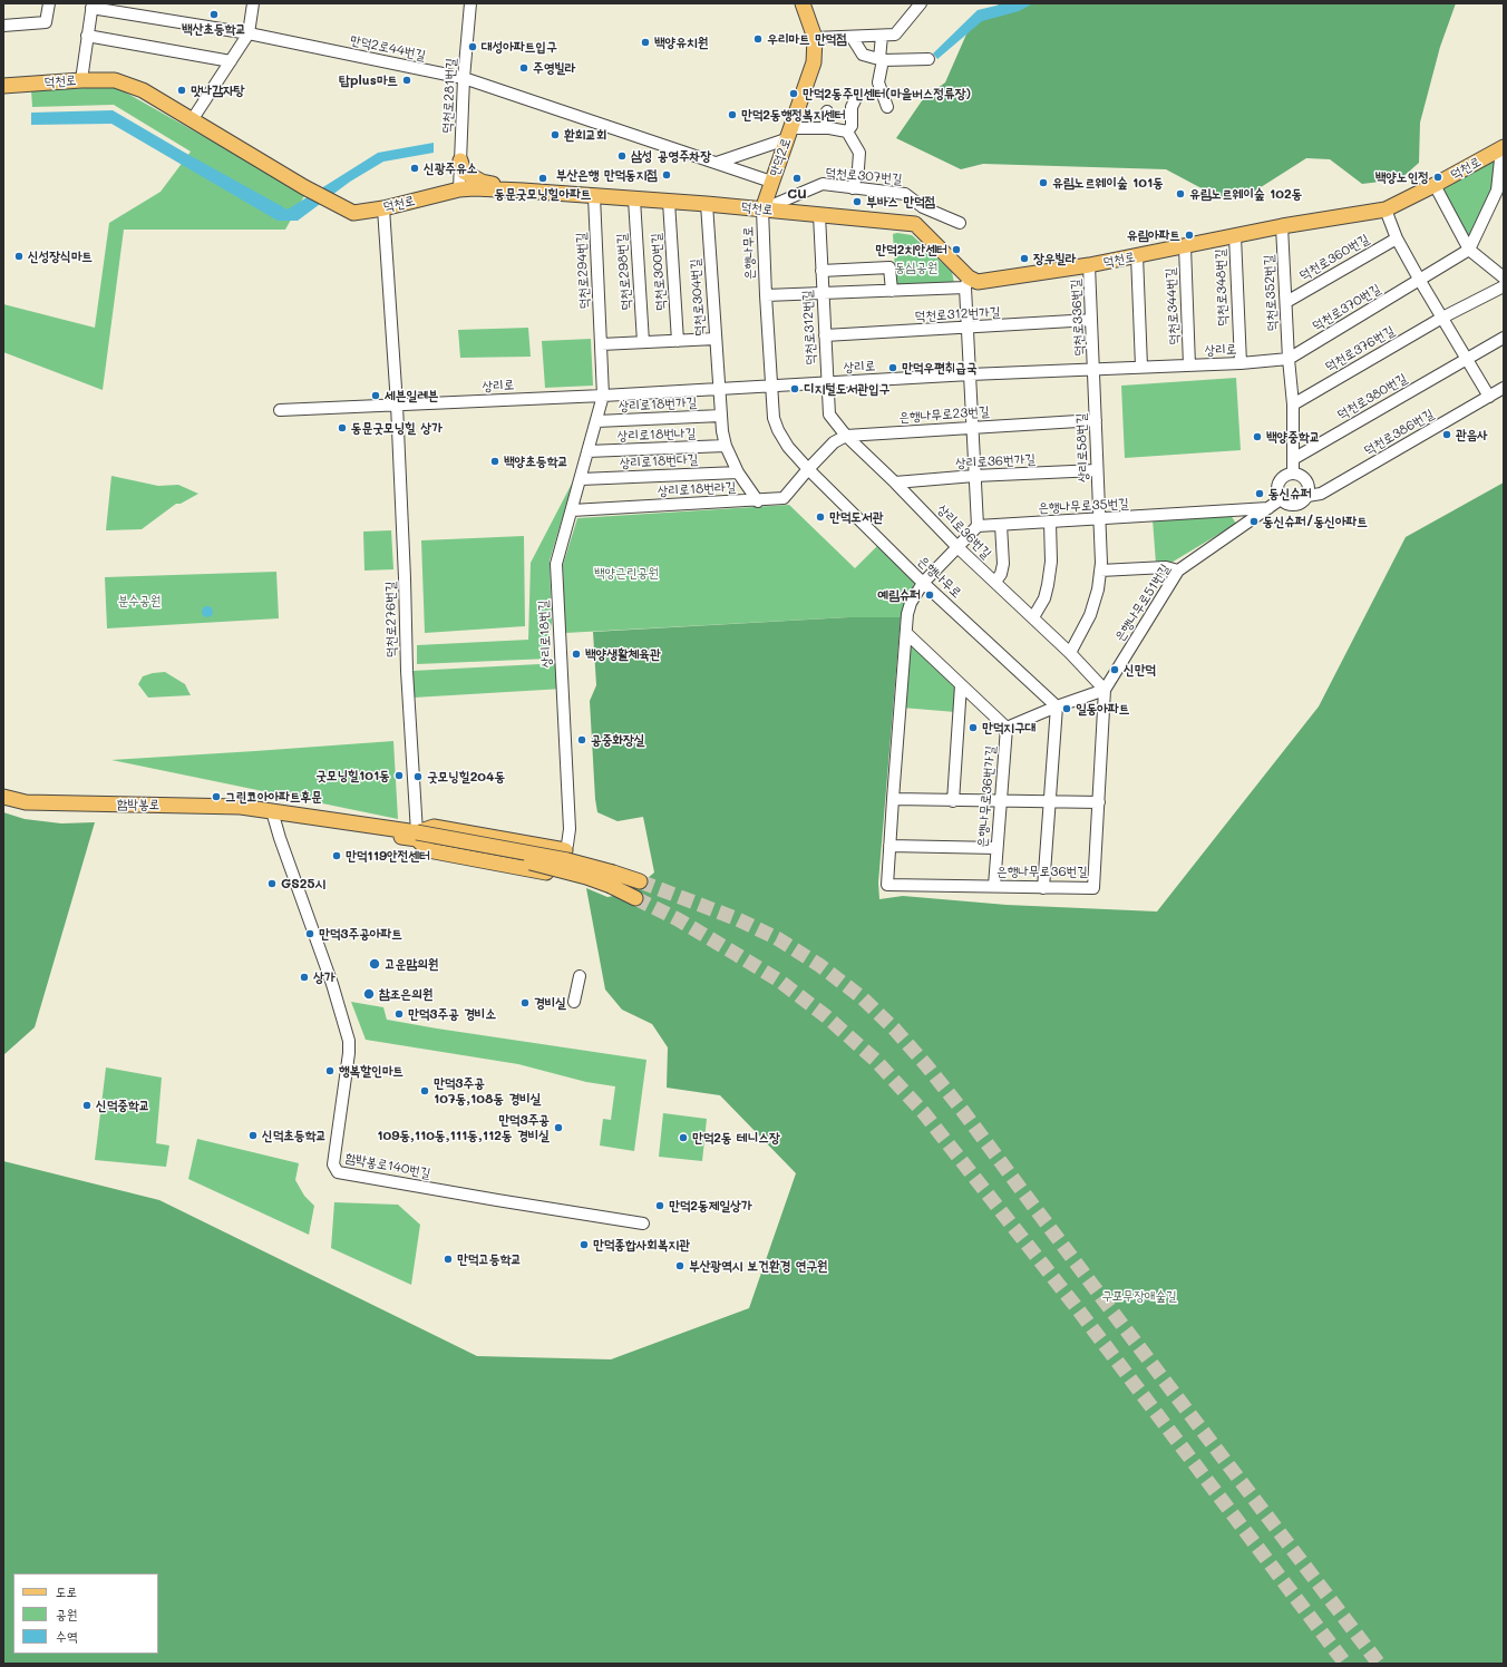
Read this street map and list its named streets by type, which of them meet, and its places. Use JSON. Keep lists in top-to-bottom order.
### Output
{
  "streets": {
    "main road": ["덕천로", "만덕2로", "함박봉로"],
    "street": [
      "만덕2로44번길",
      "덕천로281번길",
      "덕천로307번길",
      "은행나무로",
      "덕천로360번길",
      "덕천로294번길",
      "덕천로298번길",
      "덕천로300번길",
      "덕천로348번길",
      "덕천로352번길",
      "덕천로304번길",
      "덕천로344번길",
      "덕천로370번길",
      "덕천로312번가길",
      "덕천로336번길",
      "덕천로312번길",
      "덕천로376번길",
      "상리로",
      "덕천로380번길",
      "상리로18번가길",
      "은행나무로23번길",
      "덕천로386번길",
      "상리로18번나길",
      "상리로58번길",
      "상리로18번다길",
      "상리로36번가길",
      "상리로18번라길",
      "은행나무로35번길",
      "상리로36번길",
      "은행나무로51번길",
      "덕천로276번길",
      "상리로18번길",
      "은행나무로36번가길",
      "은행나무로36번길",
      "함박봉로140번길"
    ]
  },
  "crossings": [
    ["만덕2로44번길", "덕천로281번길"],
    ["만덕2로44번길", "만덕2로"],
    ["덕천로", "덕천로281번길"],
    ["덕천로", "만덕2로"],
    ["덕천로", "덕천로307번길"],
    ["덕천로", "은행나무로"],
    ["덕천로", "덕천로294번길"],
    ["덕천로", "덕천로298번길"],
    ["덕천로", "덕천로300번길"],
    ["덕천로", "덕천로348번길"],
    ["덕천로", "덕천로352번길"],
    ["덕천로", "덕천로304번길"],
    ["덕천로", "덕천로344번길"],
    ["덕천로", "덕천로336번길"],
    ["덕천로", "덕천로312번길"],
    ["덕천로", "덕천로276번길"],
    ["만덕2로", "덕천로307번길"],
    ["만덕2로", "은행나무로"],
    ["덕천로307번길", "은행나무로"],
    ["은행나무로", "덕천로312번길"],
    ["은행나무로", "상리로"],
    ["은행나무로", "상리로18번라길"],
    ["은행나무로", "은행나무로36번길"],
    ["덕천로360번길", "덕천로352번길"],
    ["덕천로294번길", "상리로"],
    ["덕천로294번길", "상리로18번길"],
    ["덕천로348번길", "상리로"],
    ["덕천로352번길", "덕천로370번길"],
    ["덕천로352번길", "상리로"],
    ["덕천로304번길", "상리로"],
    ["덕천로304번길", "상리로18번가길"],
    ["덕천로304번길", "상리로18번나길"],
    ["덕천로304번길", "상리로18번다길"],
    ["덕천로304번길", "상리로18번라길"],
    ["덕천로344번길", "상리로"],
    ["덕천로370번길", "상리로"],
    ["덕천로312번가길", "덕천로336번길"],
    ["덕천로312번가길", "덕천로312번길"],
    ["덕천로336번길", "상리로"],
    ["덕천로336번길", "상리로58번길"],
    ["덕천로312번길", "상리로"],
    ["덕천로312번길", "상리로36번길"],
    ["상리로", "상리로58번길"],
    ["상리로", "상리로36번길"],
    ["상리로", "덕천로276번길"],
    ["상리로", "상리로18번길"],
    ["상리로18번가길", "상리로18번길"],
    ["은행나무로23번길", "상리로58번길"],
    ["은행나무로23번길", "상리로36번길"],
    ["덕천로386번길", "은행나무로51번길"],
    ["상리로18번나길", "상리로18번길"],
    ["상리로58번길", "상리로36번가길"],
    ["상리로58번길", "은행나무로35번길"],
    ["상리로58번길", "상리로36번길"],
    ["상리로18번다길", "상리로18번길"],
    ["상리로36번가길", "상리로36번길"],
    ["상리로18번라길", "상리로18번길"],
    ["은행나무로35번길", "은행나무로51번길"],
    ["상리로36번길", "은행나무로51번길"],
    ["상리로36번길", "은행나무로36번길"],
    ["은행나무로51번길", "은행나무로36번길"],
    ["덕천로276번길", "함박봉로"],
    ["은행나무로36번가길", "은행나무로36번길"],
    ["함박봉로", "함박봉로140번길"]
  ],
  "parks": [
    "동심공원",
    "백양근린공원",
    "분수공원",
    "구포무장애숲길"
  ],
  "places": [
    "백산초등학교",
    "우리마트 만덕점",
    "백양유치원",
    "대성아파트입구",
    "주영빌라",
    "탑plus마트",
    "맛나감자탕",
    "만덕2동주민센터(마을버스정류장)",
    "만덕2동행정복지센터",
    "환희교회",
    "삼성 공영주차장",
    "신광주유소",
    "부산은행 만덕동지점",
    "백양노인정",
    "동문굿모닝힐아파트",
    "CU",
    "유림노르웨이숲 101동",
    "유림노르웨이숲 102동",
    "부바스 만덕점",
    "유림아파트",
    "만덕2치안센터",
    "신성장식마트",
    "장우빌라",
    "만덕우편취급국",
    "디지털도서관입구",
    "세븐일레븐",
    "동문굿모닝힐 상가",
    "관음사",
    "백양중학교",
    "백양초등학교",
    "동신슈퍼",
    "만덕도서관",
    "동신슈퍼/동신아파트",
    "예림슈퍼",
    "백양생활체육관",
    "신만덕",
    "일동아파트",
    "만덕지구대",
    "공중화장실",
    "굿모닝힐101동",
    "굿모닝힐204동",
    "그린코아아파트후문",
    "만덕119안전센터",
    "GS25시",
    "만덕3주공아파트",
    "고운맘의원",
    "상가",
    "참조은의원",
    "경비실",
    "만덕3주공 경비소",
    "행복할인마트",
    "만덕3주공 107동,108동 경비실",
    "신덕중학교",
    "만덕3주공 109동,110동,111동,112동 경비실",
    "신덕초등학교",
    "만덕2동 테니스장",
    "만덕2동제일상가",
    "만덕종합사회복지관",
    "만덕고등학교",
    "부산광역시 보건환경 연구원"
  ],
  "legend": ["도로", "공원", "수역"]
}
